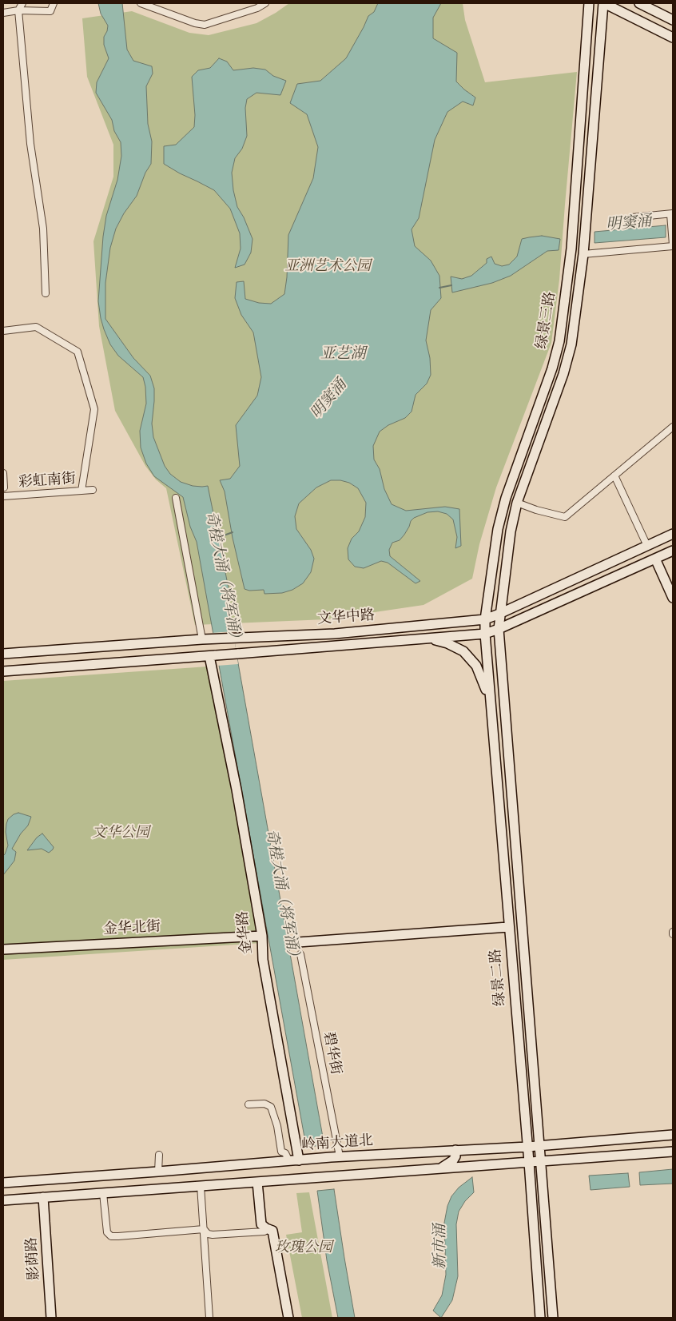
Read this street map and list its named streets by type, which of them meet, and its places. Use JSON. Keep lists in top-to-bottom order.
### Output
{
  "streets": {
    "main road": [
      "绿景三路",
      "文华中路",
      "金华北街",
      "金华路",
      "绿景二路",
      "岭南大道北",
      "影荫路"
    ],
    "street": ["彩虹南街", "碧华街"]
  },
  "crossings": [
    ["绿景三路", "文华中路"],
    ["绿景三路", "绿景二路"],
    ["文华中路", "金华路"],
    ["文华中路", "绿景二路"],
    ["金华北街", "金华路"],
    ["金华路", "岭南大道北"],
    ["绿景二路", "岭南大道北"],
    ["碧华街", "岭南大道北"]
  ],
  "water": [
    "明窦涌",
    "亚艺湖",
    "奇槎大涌（将军涌）",
    "新市涌"
  ],
  "parks": ["亚洲艺术公园", "文华公园", "玫瑰公园"]
}
